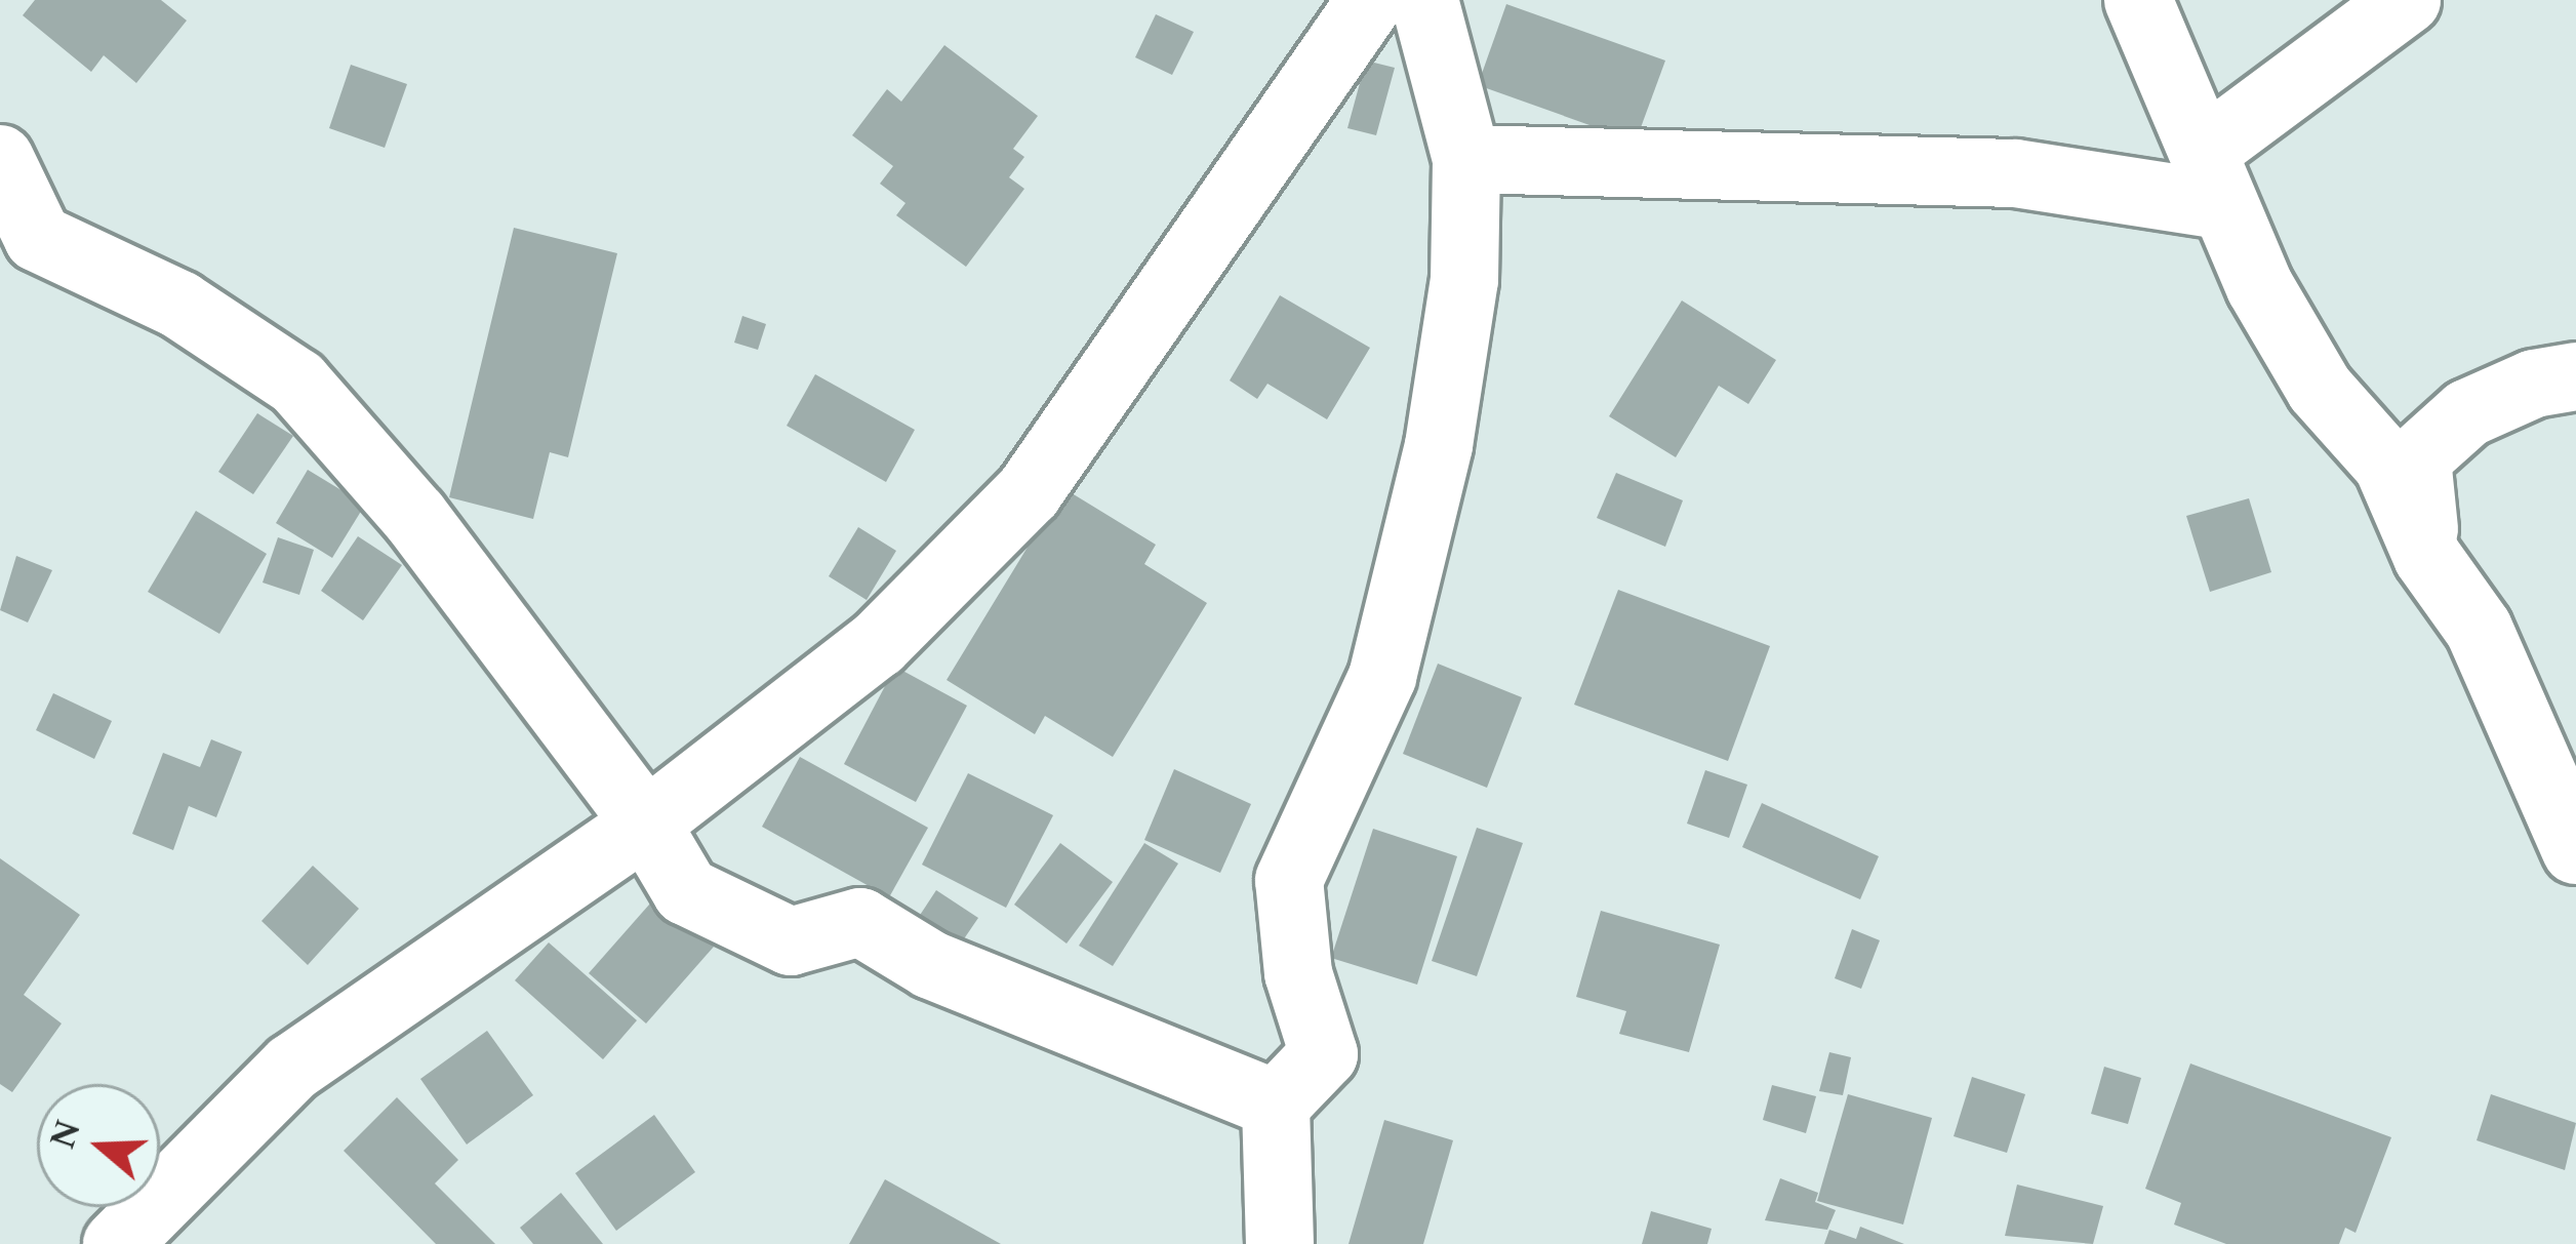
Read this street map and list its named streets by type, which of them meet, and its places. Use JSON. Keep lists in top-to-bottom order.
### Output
{
  "north": "left"
}
